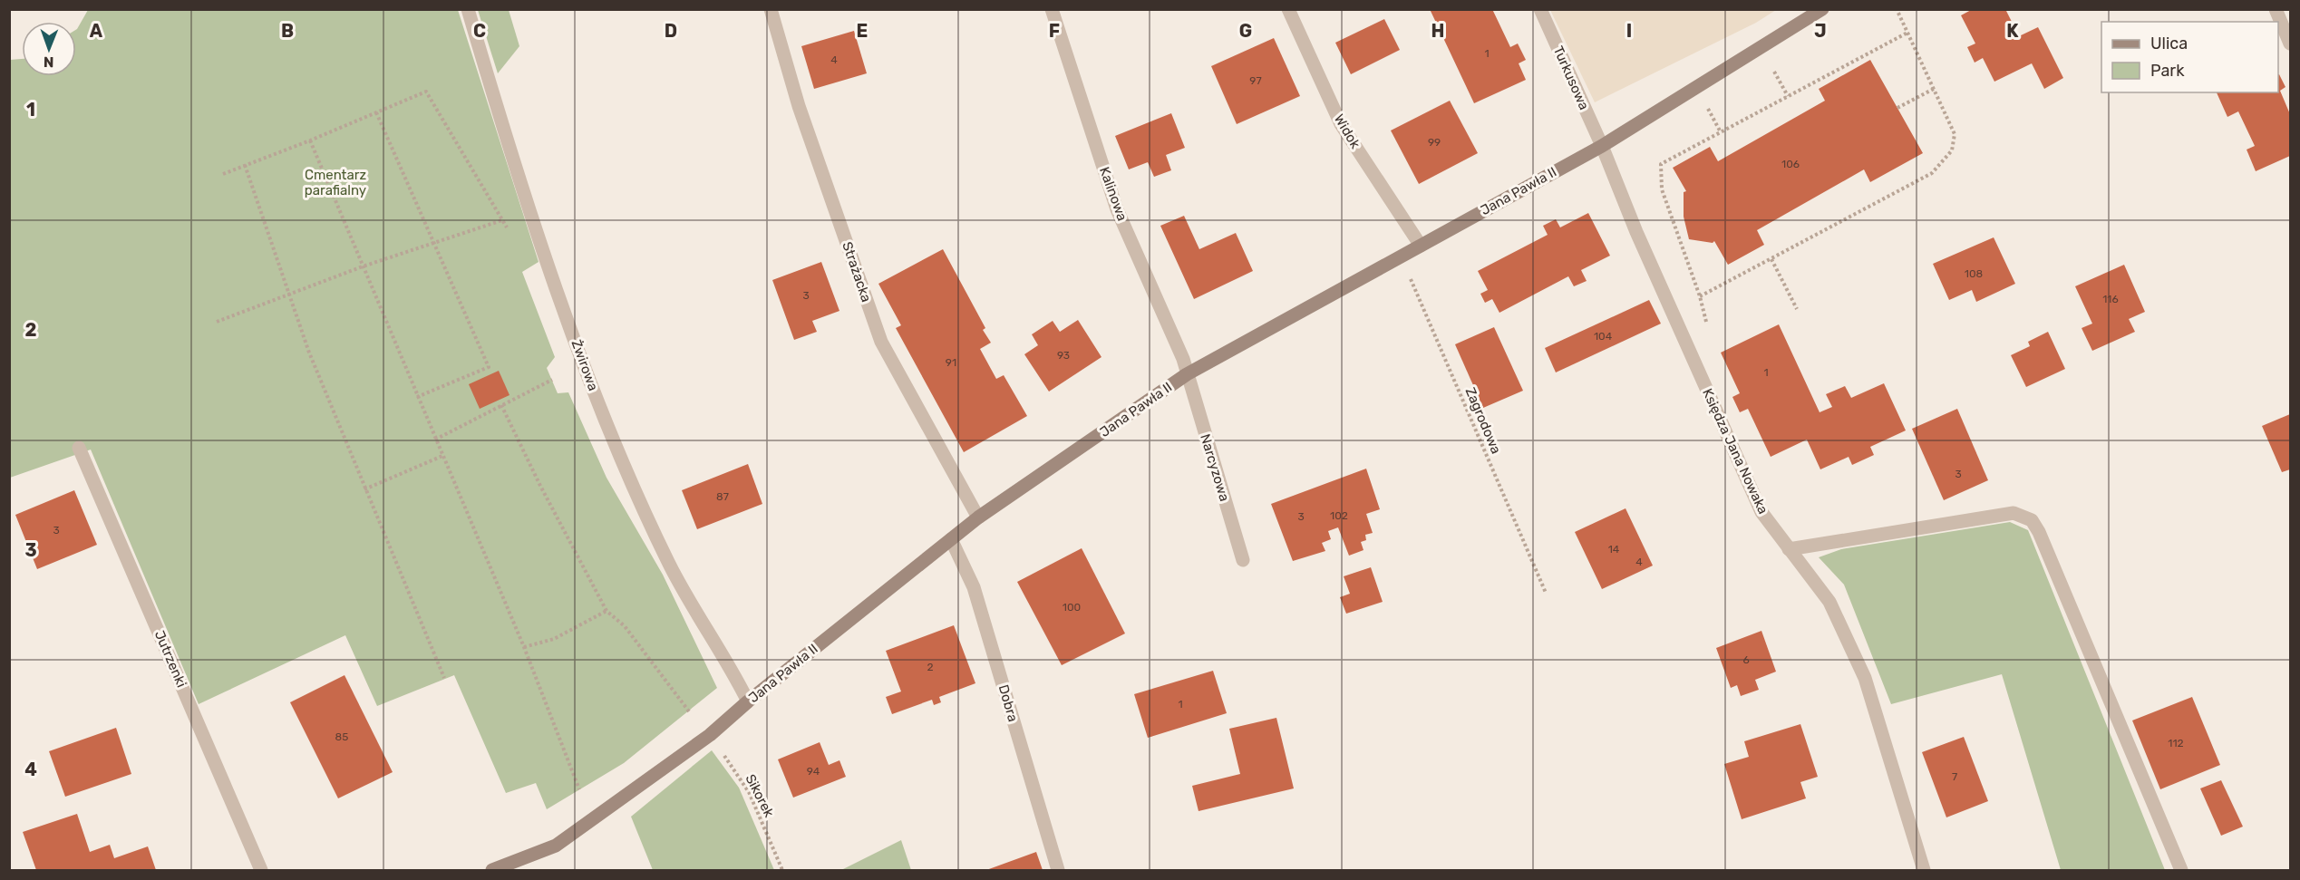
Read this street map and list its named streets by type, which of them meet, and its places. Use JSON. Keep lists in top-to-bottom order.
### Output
{
  "streets": {
    "street": [
      "Turkusowa",
      "Widok",
      "Jana Pawła II",
      "Kalinowa",
      "Strażacka",
      "Żwirowa",
      "Księdza Jana Nowaka",
      "Narcyzowa",
      "Jutrzenki",
      "Dobra"
    ],
    "path": ["Zagrodowa", "Sikorek"]
  },
  "crossings": [
    ["Turkusowa", "Jana Pawła II"],
    ["Turkusowa", "Księdza Jana Nowaka"],
    ["Widok", "Jana Pawła II"],
    ["Jana Pawła II", "Kalinowa"],
    ["Jana Pawła II", "Strażacka"],
    ["Jana Pawła II", "Żwirowa"],
    ["Jana Pawła II", "Zagrodowa"],
    ["Jana Pawła II", "Księdza Jana Nowaka"],
    ["Jana Pawła II", "Narcyzowa"],
    ["Jana Pawła II", "Dobra"],
    ["Jana Pawła II", "Sikorek"],
    ["Kalinowa", "Narcyzowa"]
  ],
  "parks": ["Cmentarz parafialny"],
  "house_numbers": [
    "1",
    "4",
    "97",
    "99",
    "106",
    "108",
    "3",
    "116",
    "104",
    "93",
    "91",
    "1",
    "3",
    "87",
    "102",
    "3",
    "3",
    "14",
    "4",
    "100",
    "6",
    "2",
    "1",
    "85",
    "112",
    "94",
    "7"
  ],
  "legend": ["Ulica", "Park"],
  "north": "bottom",
  "grid": {
    "columns": [
      "A",
      "B",
      "C",
      "D",
      "E",
      "F",
      "G",
      "H",
      "I",
      "J",
      "K"
    ],
    "rows": [
      "1",
      "2",
      "3",
      "4"
    ]
  }
}
